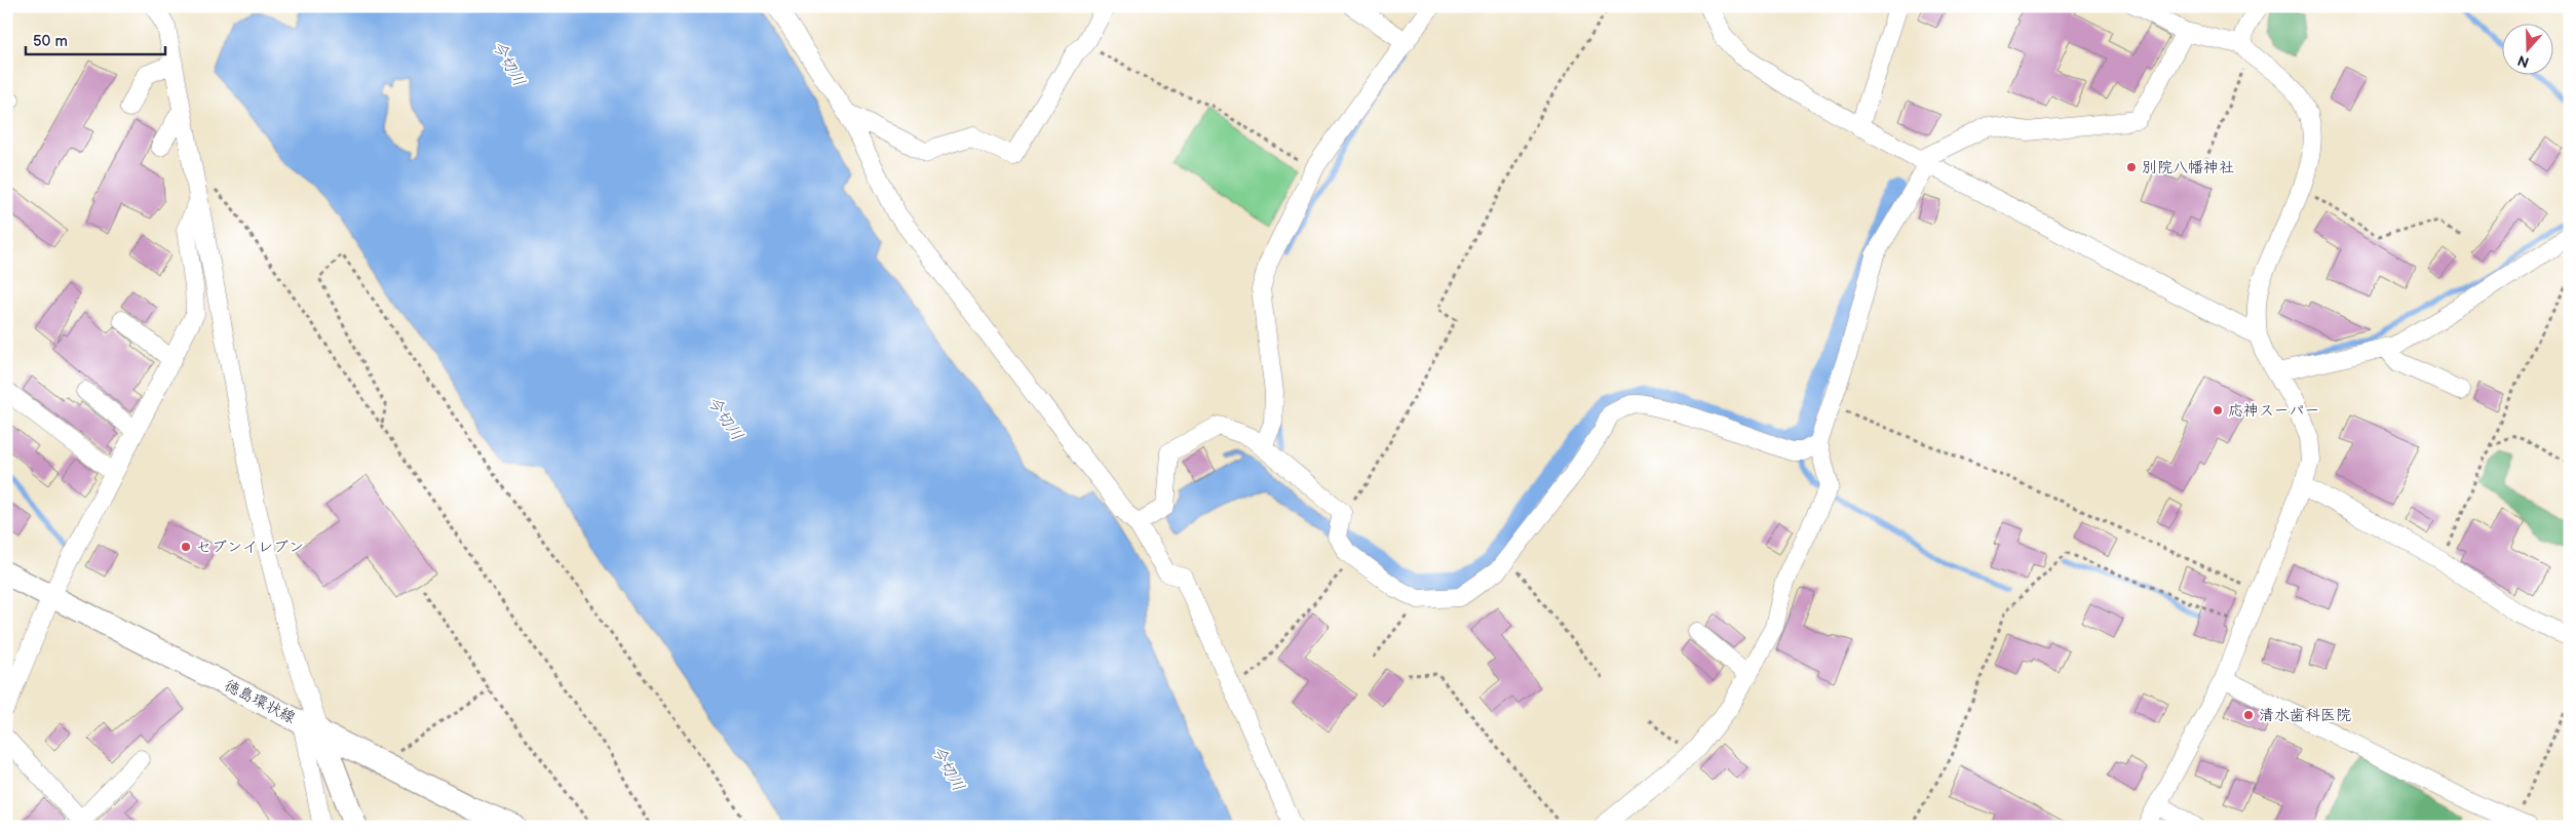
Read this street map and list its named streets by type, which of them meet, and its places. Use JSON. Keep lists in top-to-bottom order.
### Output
{
  "streets": {
    "main road": ["徳島環状線"]
  },
  "water": ["今切川"],
  "places": [
    "別院八幡神社",
    "応神スーパー",
    "セブンイレブン",
    "清水歯科医院"
  ],
  "scale_bar": "50 m",
  "north": "bottom"
}
